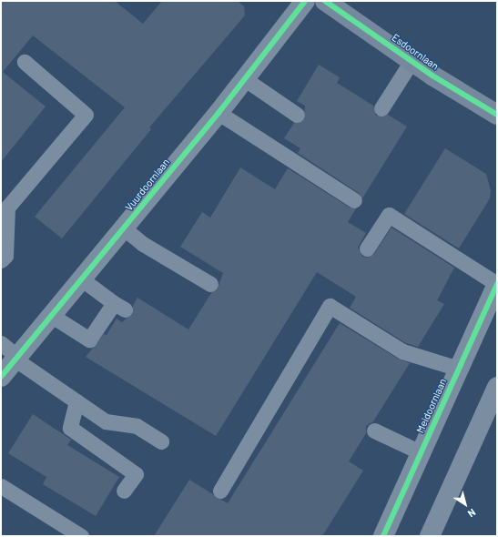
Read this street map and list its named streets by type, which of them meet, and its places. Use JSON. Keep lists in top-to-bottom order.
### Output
{
  "streets": {
    "street": ["Esdoornlaan", "Vuurdoornlaan", "Meidoornlaan"]
  },
  "north": "bottom right"
}
